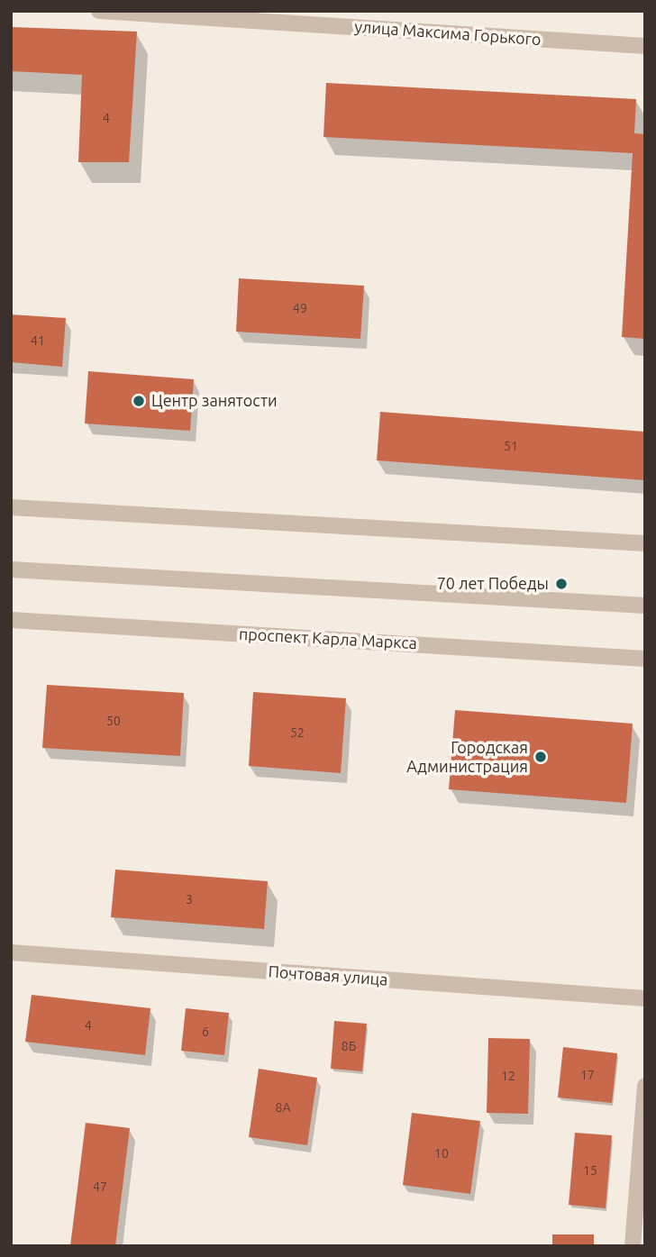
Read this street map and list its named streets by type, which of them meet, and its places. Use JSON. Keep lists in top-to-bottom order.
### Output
{
  "streets": {
    "street": ["улица Максима Горького", "проспект Карла Маркса", "Почтовая улица"]
  },
  "places": ["Центр занятости", "70 лет Победы", "Городская Администрация"],
  "house_numbers": [
    "4",
    "49",
    "41",
    "51",
    "50",
    "52",
    "3",
    "4",
    "6",
    "8Б",
    "17",
    "12",
    "8А",
    "10",
    "15",
    "47"
  ]
}
